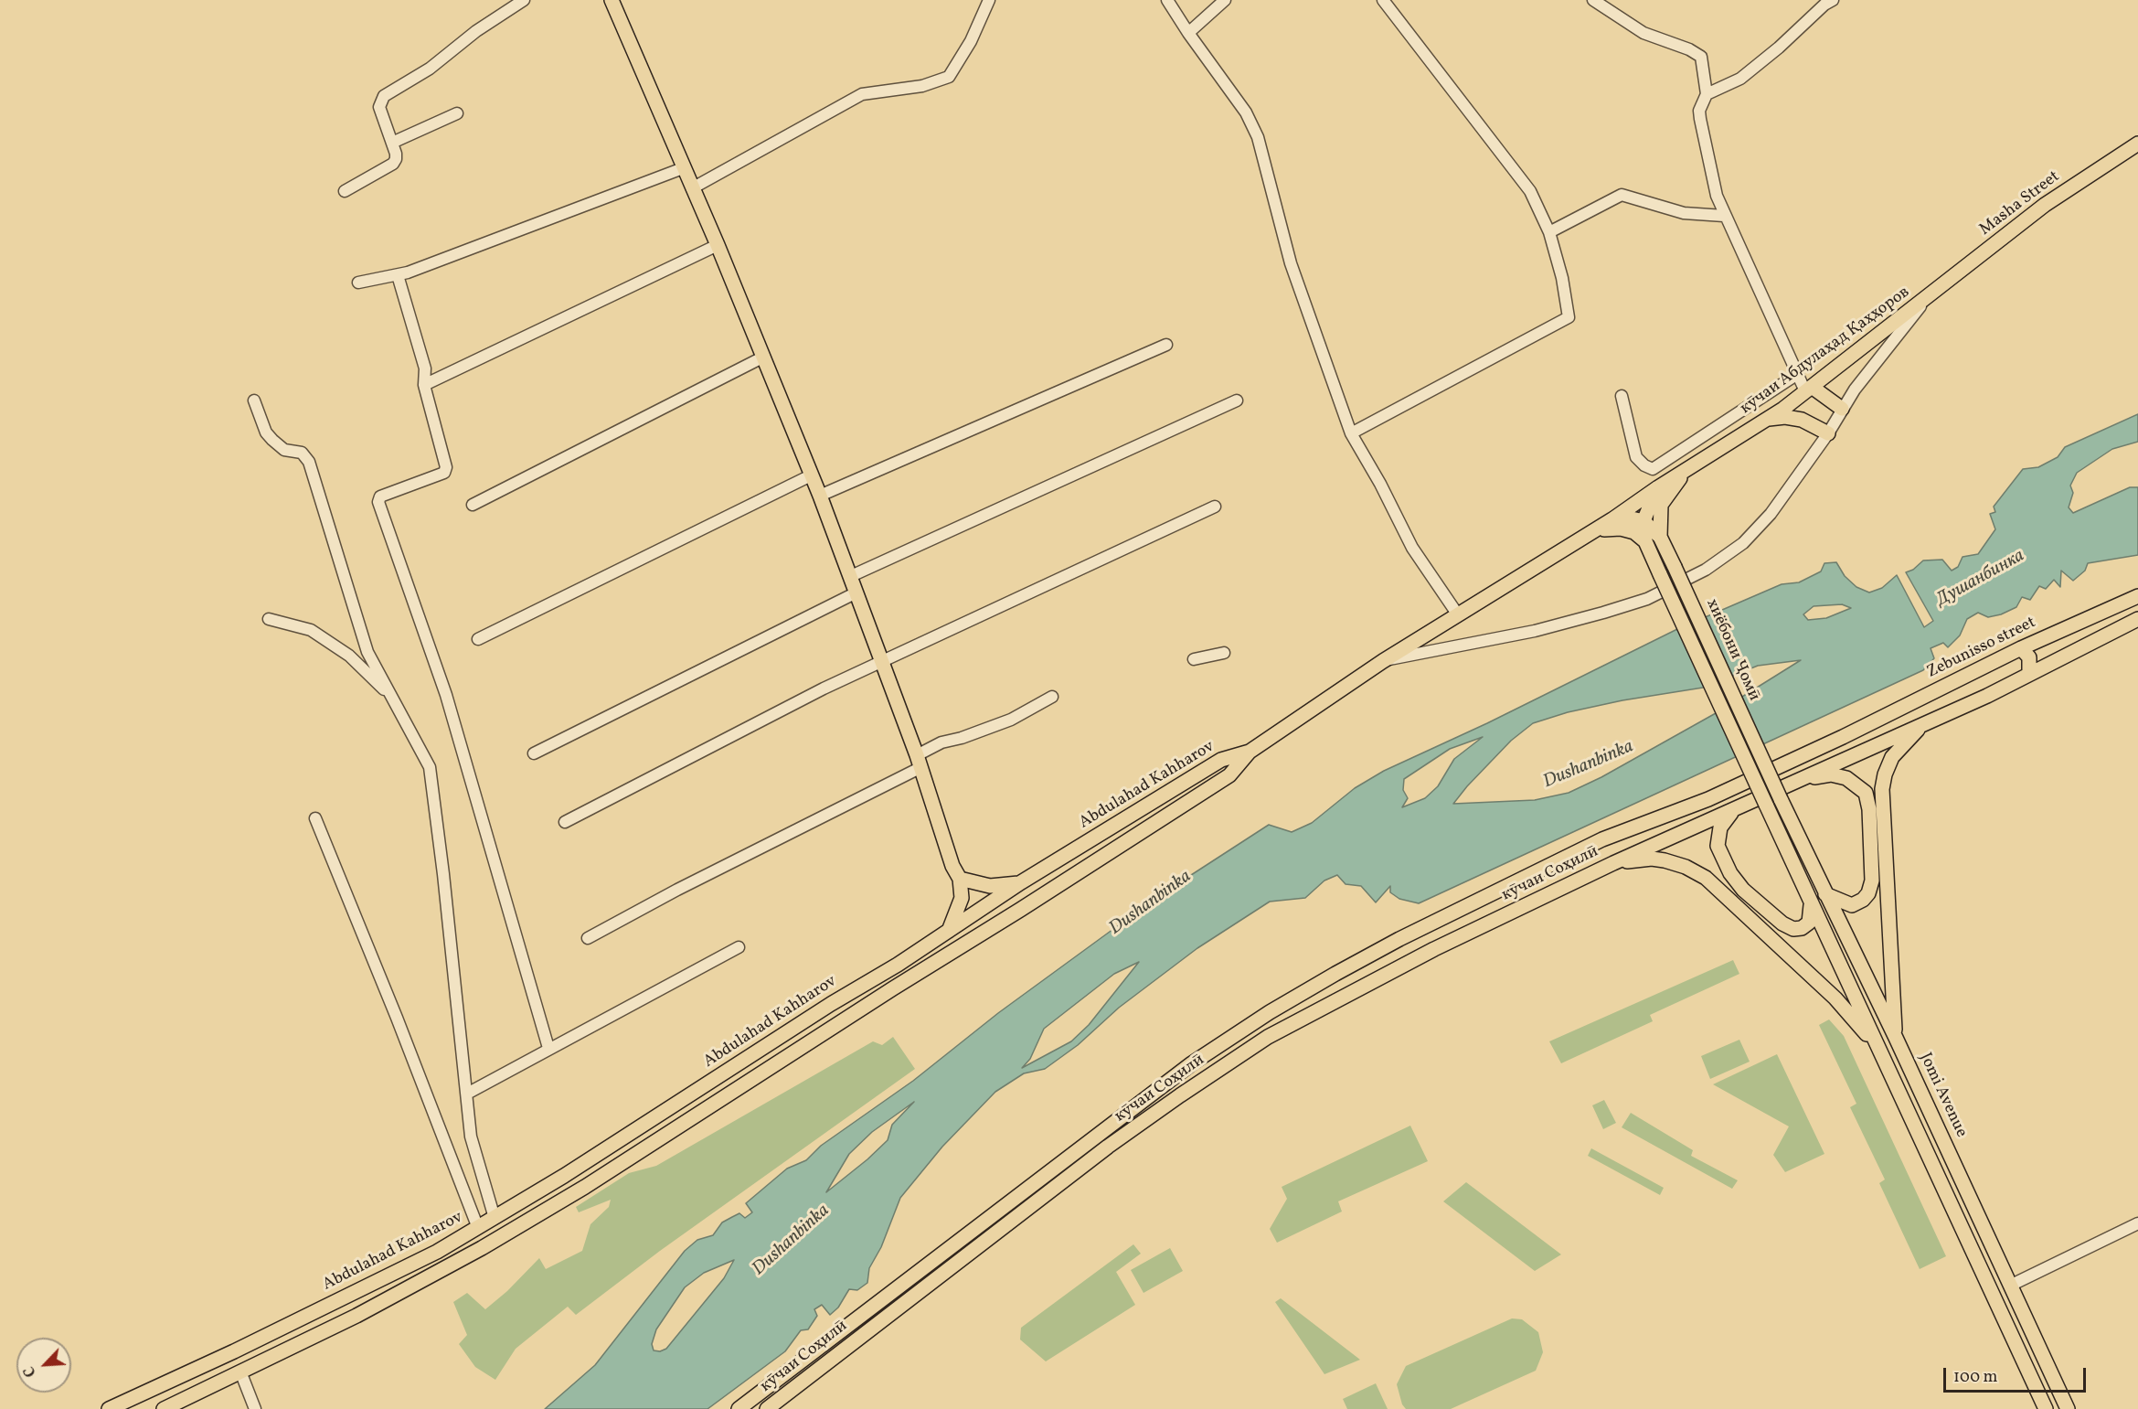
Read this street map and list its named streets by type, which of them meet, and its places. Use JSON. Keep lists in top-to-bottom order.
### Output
{
  "streets": {
    "main road": [
      "Masha Street",
      "кӯчаи Абдулаҳад Қаҳҳоров",
      "Zebunisso street",
      "хиёбони Ҷомӣ",
      "Abdulahad Kahharov",
      "кӯчаи Соҳилӣ",
      "Jomi Avenue"
    ]
  },
  "crossings": [
    ["Masha Street", "кӯчаи Абдулаҳад Қаҳҳоров"],
    ["кӯчаи Абдулаҳад Қаҳҳоров", "хиёбони Ҷомӣ"],
    ["кӯчаи Абдулаҳад Қаҳҳоров", "Abdulahad Kahharov"],
    ["хиёбони Ҷомӣ", "Jomi Avenue"]
  ],
  "water": ["Душанбинка", "Dushanbinka"],
  "scale_bar": "100 m",
  "north": "bottom left"
}
